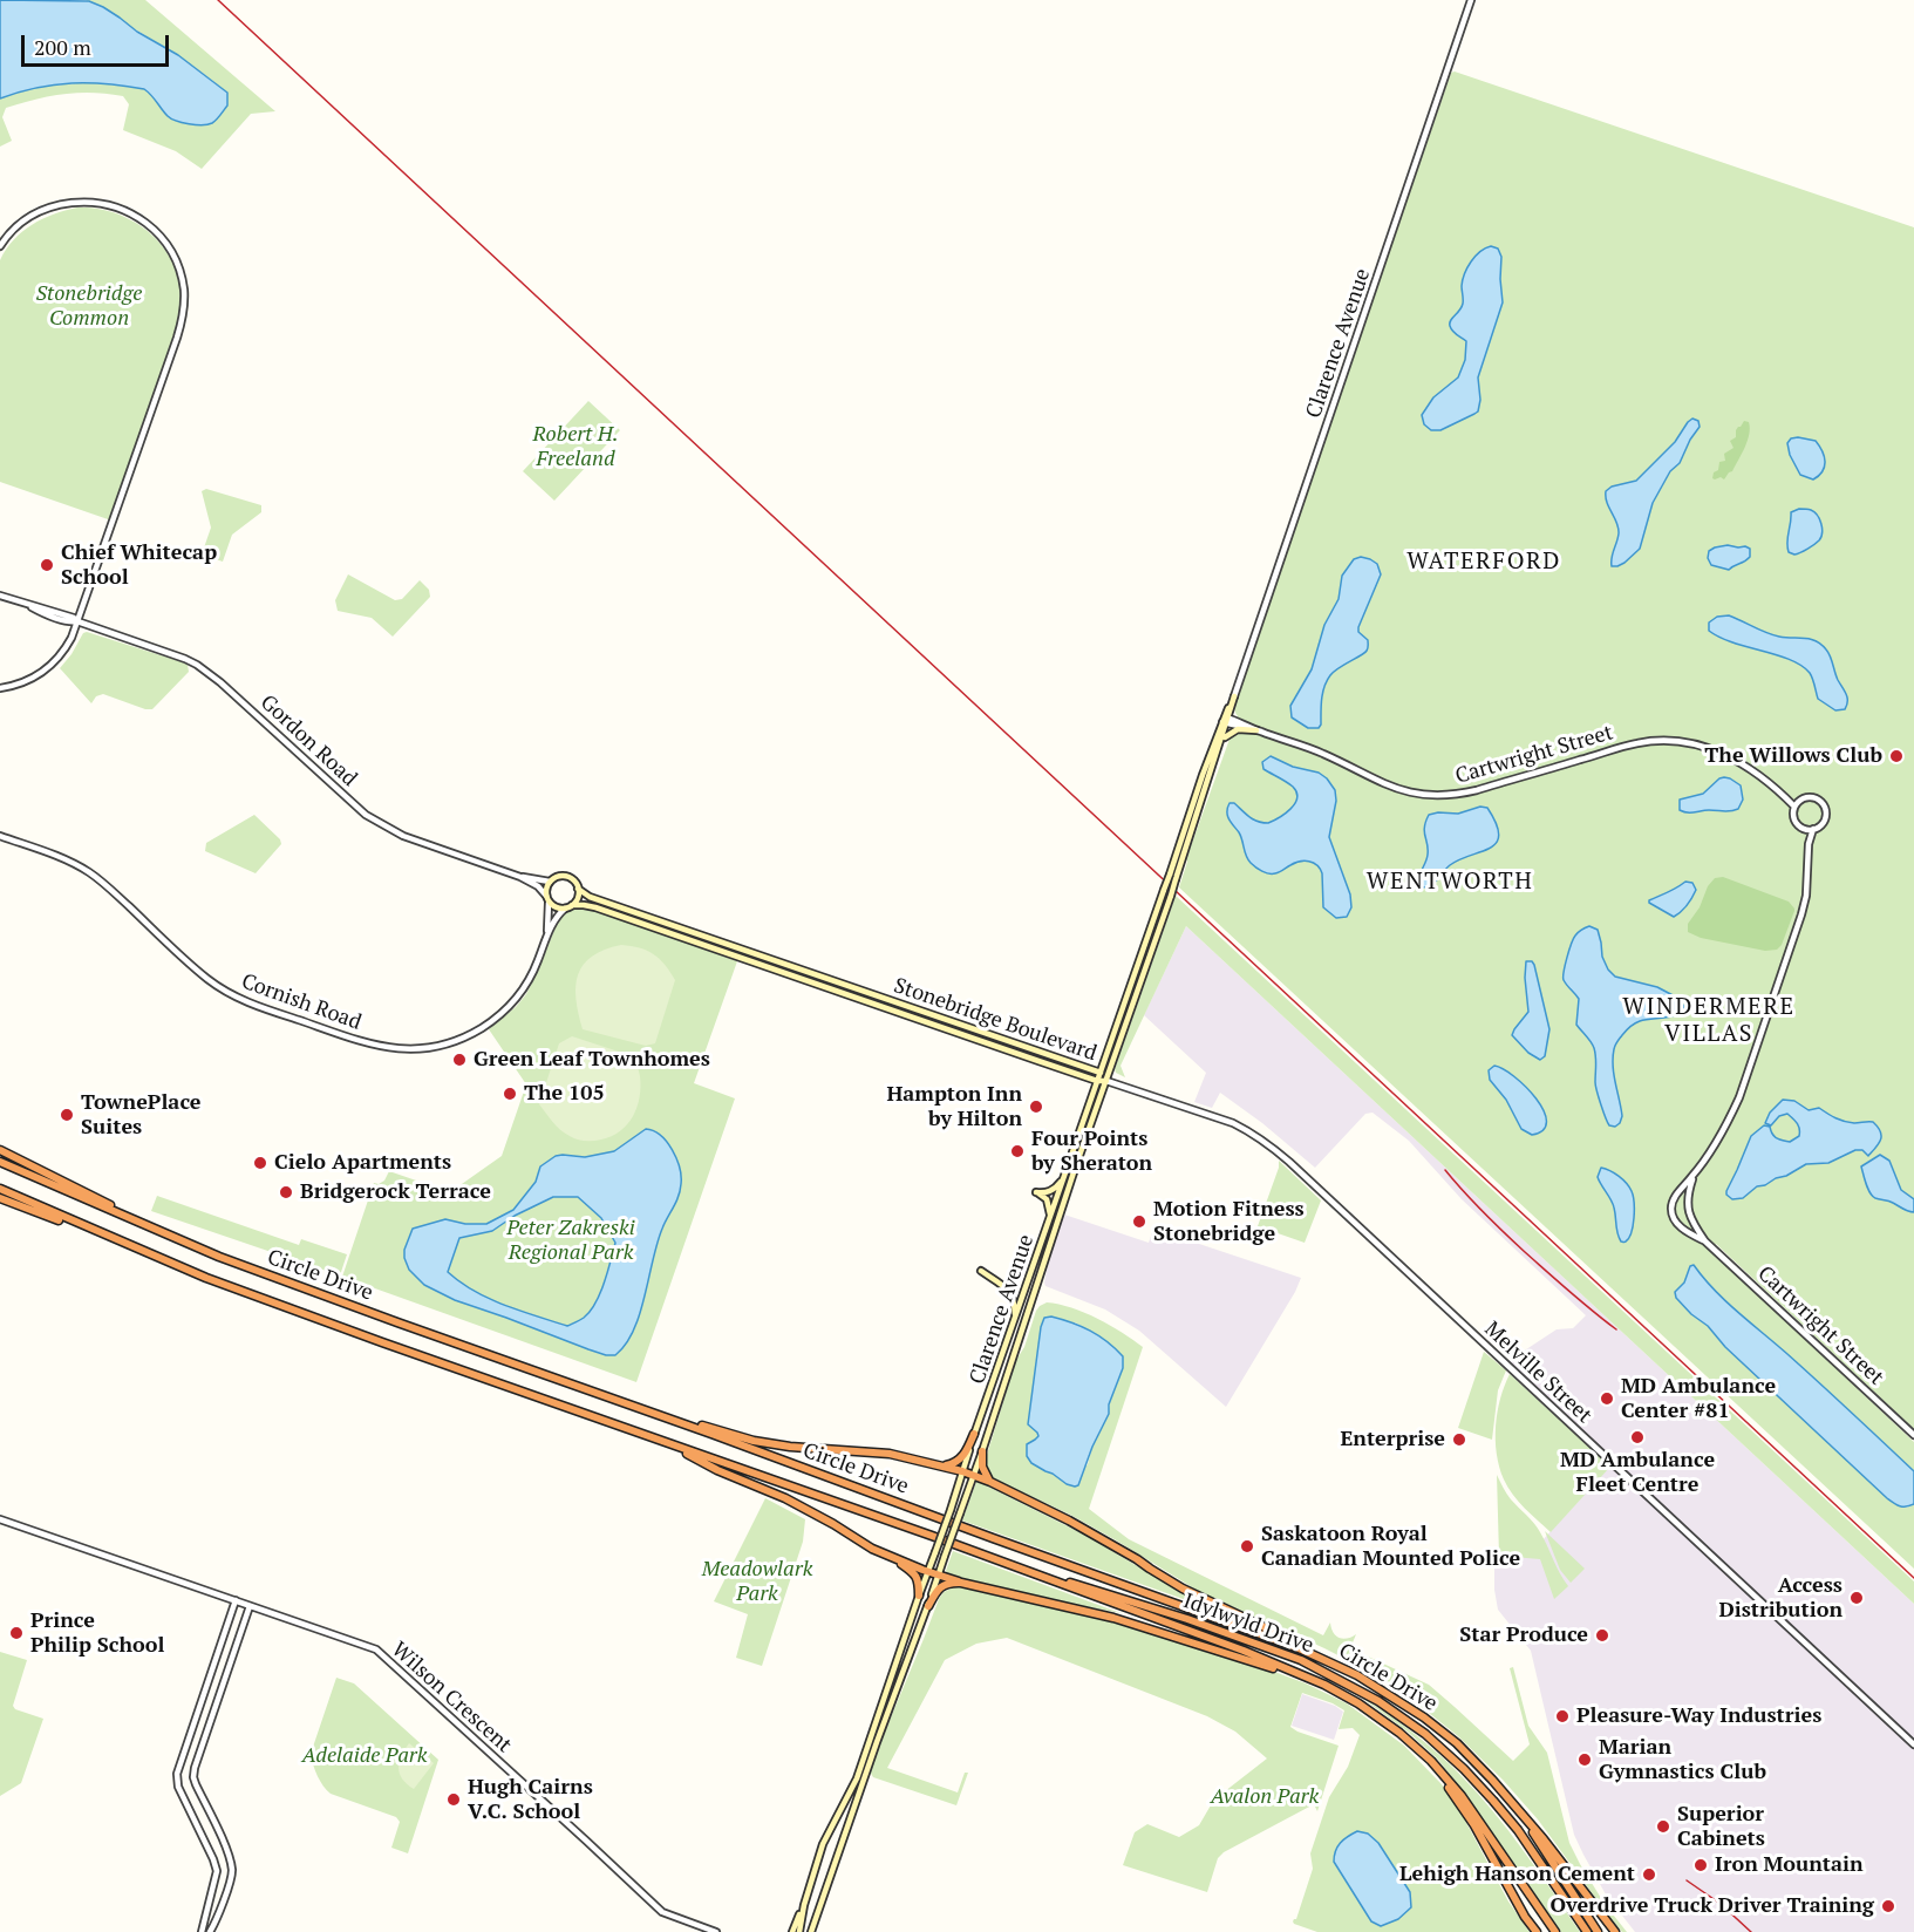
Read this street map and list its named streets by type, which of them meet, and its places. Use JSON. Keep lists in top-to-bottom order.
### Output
{
  "streets": {
    "highway": ["Circle Drive", "Idylwyld Drive"],
    "main road": ["Clarence Avenue", "Stonebridge Boulevard"],
    "street": [
      "Gordon Road",
      "Cartwright Street",
      "Cornish Road",
      "Melville Street",
      "Wilson Crescent"
    ]
  },
  "crossings": [
    ["Clarence Avenue", "Cartwright Street"],
    ["Clarence Avenue", "Stonebridge Boulevard"],
    ["Clarence Avenue", "Melville Street"],
    ["Gordon Road", "Cornish Road"],
    ["Gordon Road", "Stonebridge Boulevard"],
    ["Cornish Road", "Stonebridge Boulevard"],
    ["Stonebridge Boulevard", "Melville Street"],
    ["Circle Drive", "Idylwyld Drive"]
  ],
  "districts": ["WATERFORD", "WENTWORTH", "WINDERMERE VILLAS"],
  "parks": [
    "Stonebridge Common",
    "Robert H. Freeland",
    "Peter Zakreski Regional Park",
    "Meadowlark Park",
    "Adelaide Park",
    "Avalon Park"
  ],
  "places": [
    "Chief Whitecap School",
    "The Willows Club",
    "Green Leaf Townhomes",
    "The 105",
    "Hampton Inn by Hilton",
    "TownePlace Suites",
    "Four Points by Sheraton",
    "Cielo Apartments",
    "Bridgerock Terrace",
    "Motion Fitness Stonebridge",
    "MD Ambulance Center #81",
    "MD Ambulance Fleet Centre",
    "Enterprise",
    "Saskatoon Royal Canadian Mounted Police",
    "Access Distribution",
    "Prince Philip School",
    "Star Produce",
    "Pleasure-Way Industries",
    "Marian Gymnastics Club",
    "Hugh Cairns V.C. School",
    "Superior Cabinets",
    "Iron Mountain",
    "Lehigh Hanson Cement",
    "Overdrive Truck Driver Training"
  ],
  "scale_bar": "200 m"
}
